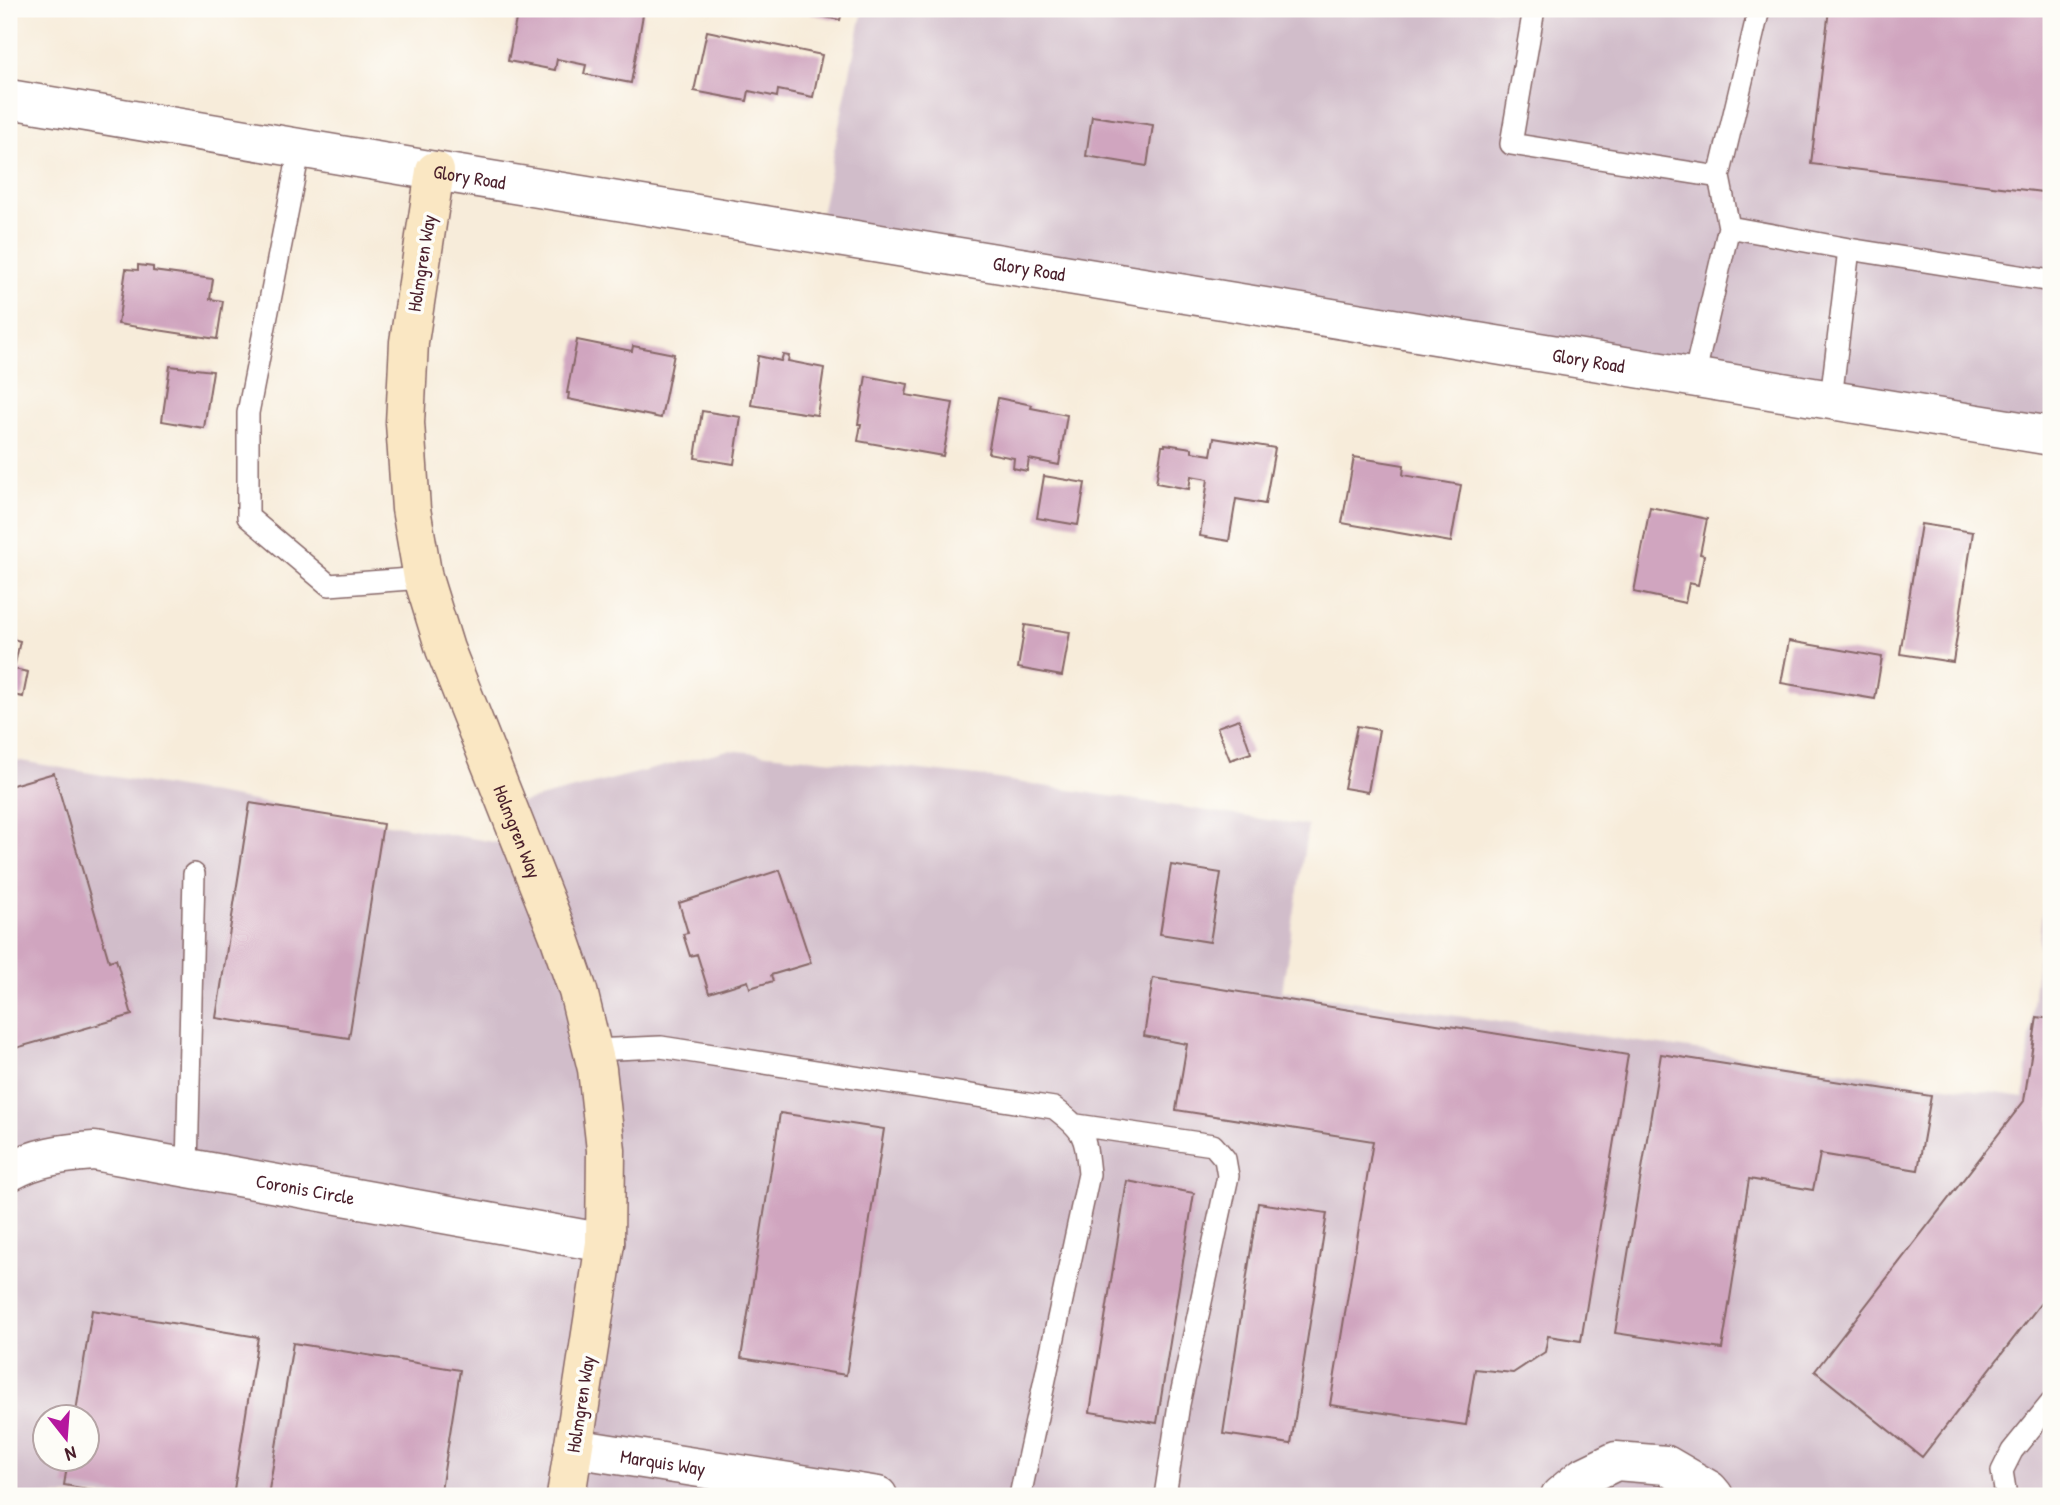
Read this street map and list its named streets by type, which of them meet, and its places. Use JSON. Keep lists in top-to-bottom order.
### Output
{
  "streets": {
    "street": [
      "Glory Road",
      "Holmgren Way",
      "Coronis Circle",
      "Marquis Way"
    ]
  },
  "crossings": [
    ["Glory Road", "Holmgren Way"],
    ["Holmgren Way", "Coronis Circle"],
    ["Holmgren Way", "Marquis Way"]
  ],
  "north": "bottom"
}
